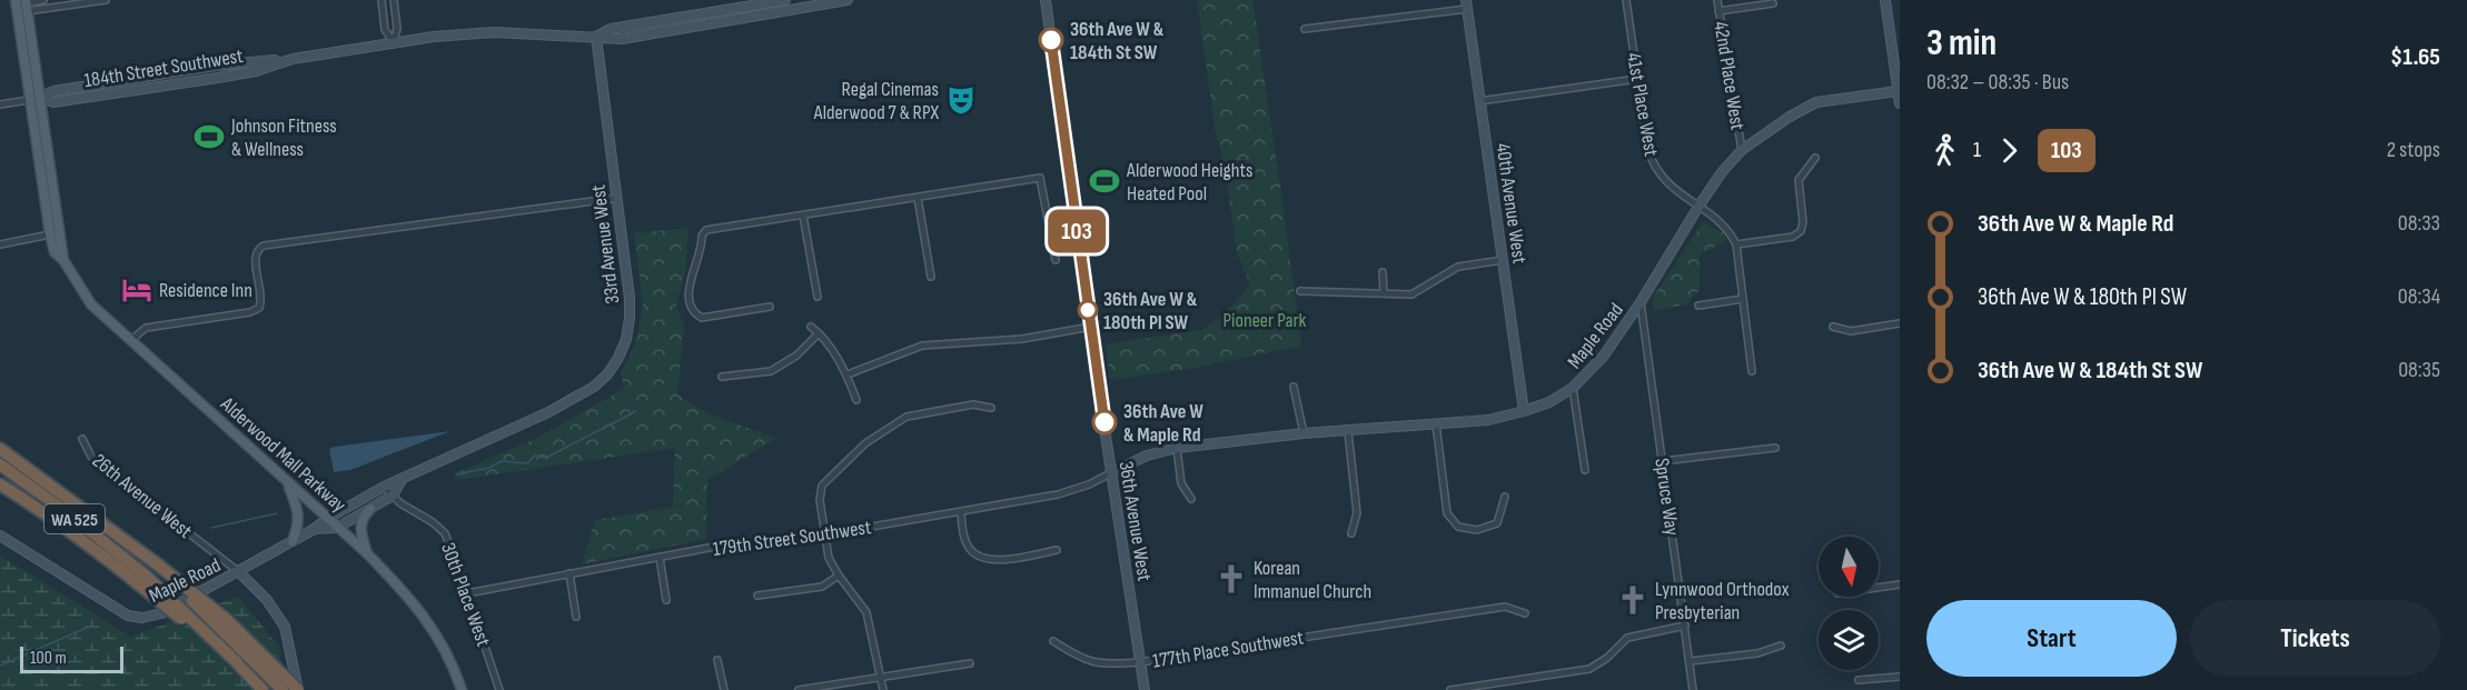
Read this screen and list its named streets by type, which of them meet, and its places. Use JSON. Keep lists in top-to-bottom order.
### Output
{
  "streets": {
    "highway": ["WA 525"],
    "main road": ["Alderwood Mall Parkway"],
    "street": [
      "184th Street Southwest",
      "42nd Place West",
      "41st Place West",
      "40th Avenue West",
      "33rd Avenue West",
      "Maple Road",
      "26th Avenue West",
      "Spruce Way",
      "36th Avenue West",
      "179th Street Southwest",
      "30th Place West",
      "177th Place Southwest"
    ]
  },
  "crossings": [
    ["184th Street Southwest", "33rd Avenue West"],
    ["184th Street Southwest", "Alderwood Mall Parkway"],
    ["42nd Place West", "Maple Road"],
    ["41st Place West", "Maple Road"],
    ["40th Avenue West", "Maple Road"],
    ["33rd Avenue West", "Maple Road"],
    ["33rd Avenue West", "Alderwood Mall Parkway"],
    ["33rd Avenue West", "30th Place West"],
    ["Maple Road", "Alderwood Mall Parkway"],
    ["Maple Road", "26th Avenue West"],
    ["Maple Road", "Spruce Way"],
    ["Maple Road", "36th Avenue West"],
    ["Maple Road", "179th Street Southwest"],
    ["36th Avenue West", "179th Street Southwest"],
    ["36th Avenue West", "177th Place Southwest"],
    ["179th Street Southwest", "30th Place West"]
  ],
  "parks": ["Pioneer Park"],
  "places": {
    "other": ["36th Ave W & 184th St SW", "36th Ave W & 180th Pl SW", "36th Ave W & Maple Rd"],
    "theatre": ["Regal Cinemas Alderwood 7 & RPX"],
    "sports": ["Johnson Fitness & Wellness", "Alderwood Heights Heated Pool"],
    "hotel": ["Residence Inn"],
    "church": ["Korean Immanuel Church", "Lynnwood Orthodox Presbyterian"]
  },
  "lines": ["bus line 103"],
  "scale_bar": "100 m",
  "north": "bottom",
  "page": {
    "on_map": "103",
    "heading": ["3 min", "08:32 – 08:35 · Bus", "$1.65"],
    "legs": ["1", "103", "2 stops"],
    "list": [
      {
        "name": "36th Ave W & Maple Rd",
        "value": "08:33"
      },
      {
        "name": "36th Ave W & 180th Pl SW",
        "value": "08:34"
      },
      {
        "name": "36th Ave W & 184th St SW",
        "value": "08:35"
      }
    ],
    "buttons": ["Start", "Tickets"],
    "scale": "100 m"
  }
}
